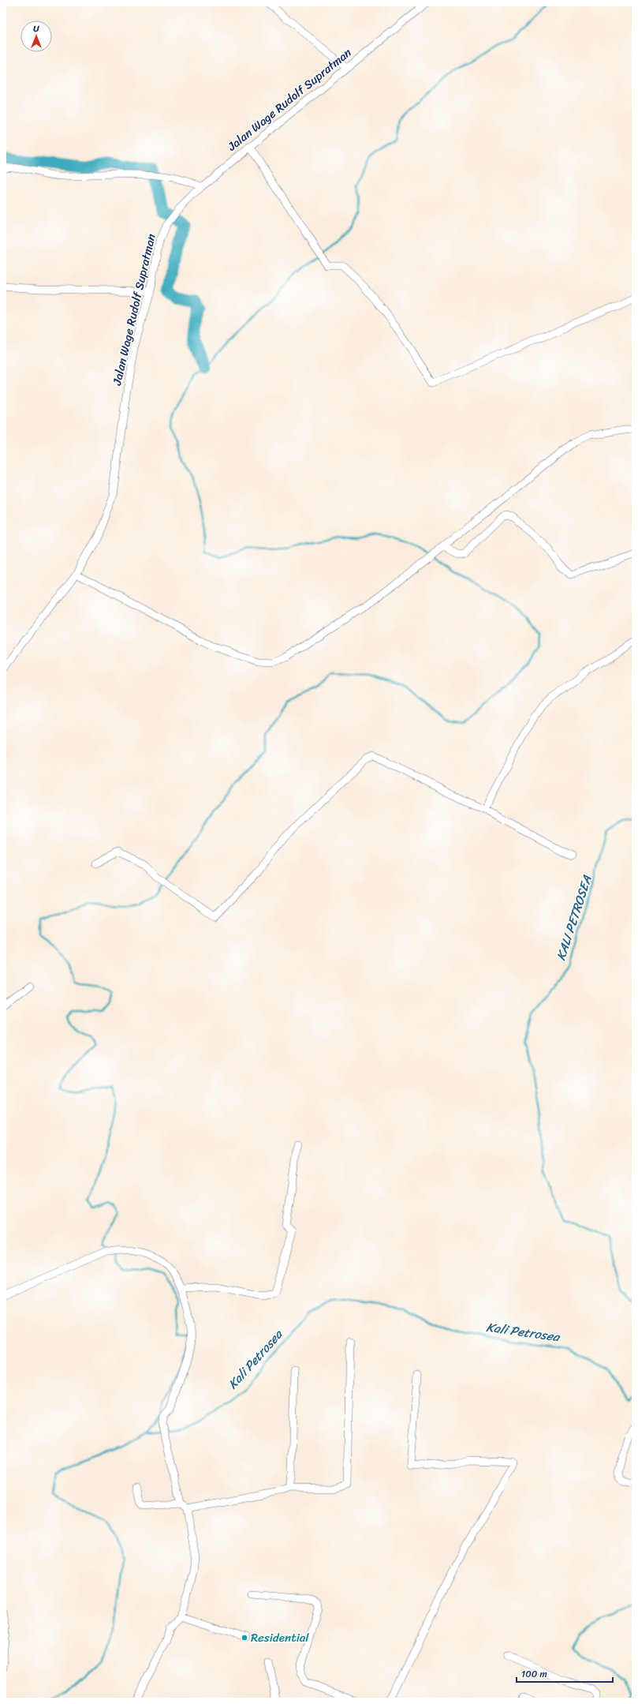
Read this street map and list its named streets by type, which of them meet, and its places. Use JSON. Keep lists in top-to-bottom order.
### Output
{
  "streets": {
    "street": ["Jalan Wage Rudolf Supratman"]
  },
  "water": ["KALI PETROSEA", "Kali Petrosea"],
  "places": ["Residential"],
  "scale_bar": "100 m",
  "north": "top"
}
